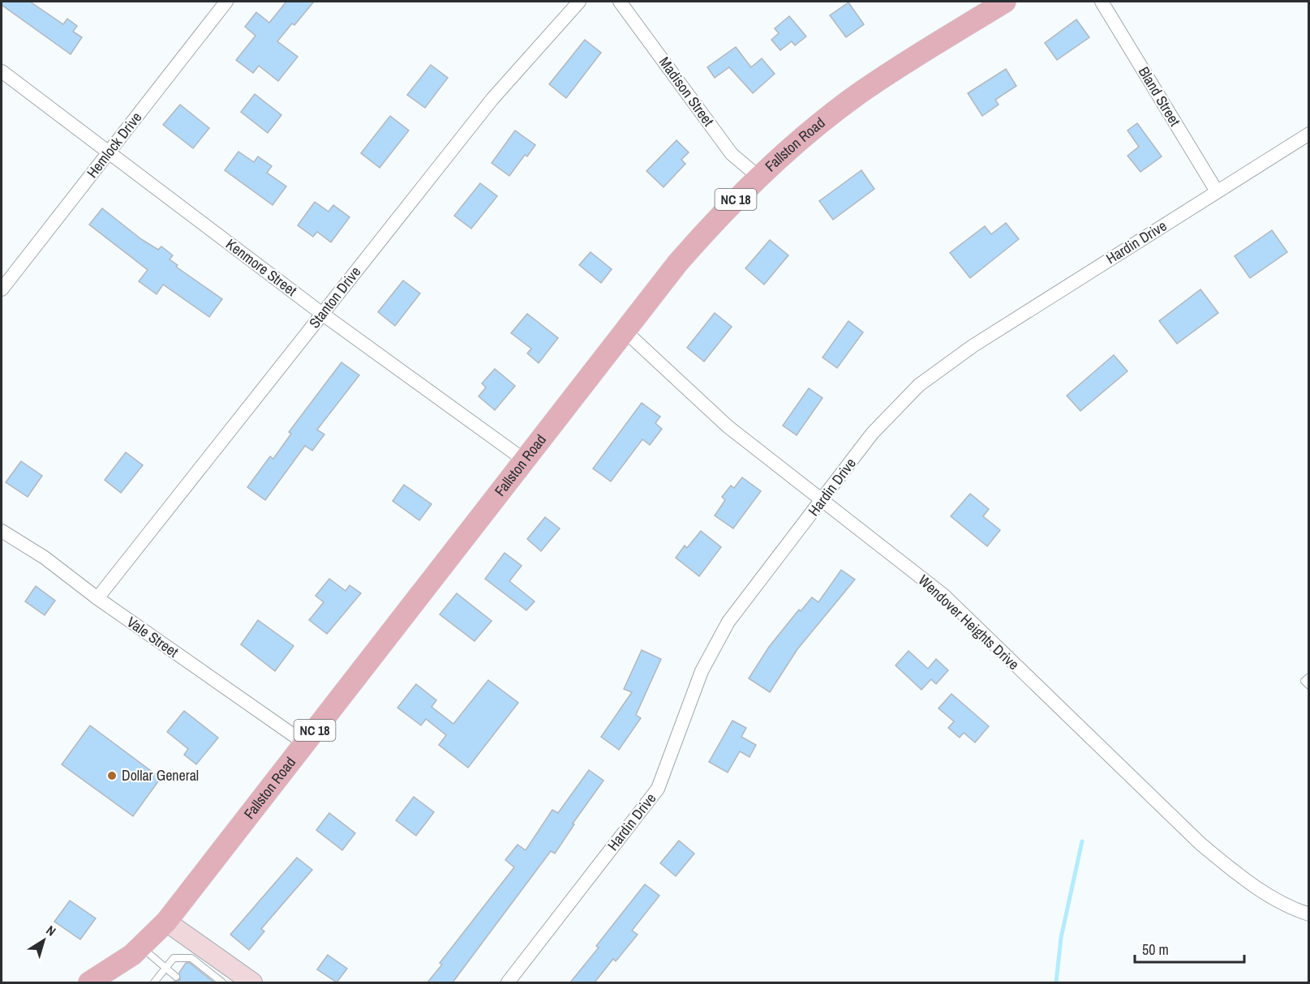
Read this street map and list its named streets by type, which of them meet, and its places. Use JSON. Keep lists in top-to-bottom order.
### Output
{
  "streets": {
    "main road": ["Fallston Road", "NC 18"],
    "street": [
      "Madison Street",
      "Bland Street",
      "Hemlock Drive",
      "Hardin Drive",
      "Kenmore Street",
      "Stanton Drive",
      "Wendover Heights Drive",
      "Vale Street"
    ]
  },
  "crossings": [
    ["Madison Street", "Fallston Road"],
    ["Bland Street", "Hardin Drive"],
    ["Hemlock Drive", "Kenmore Street"],
    ["Fallston Road", "Kenmore Street"],
    ["Fallston Road", "Wendover Heights Drive"],
    ["Fallston Road", "Vale Street"],
    ["Hardin Drive", "Wendover Heights Drive"],
    ["Kenmore Street", "Stanton Drive"],
    ["Stanton Drive", "Vale Street"]
  ],
  "places": ["Dollar General"],
  "scale_bar": "50 m",
  "north": "top right"
}
